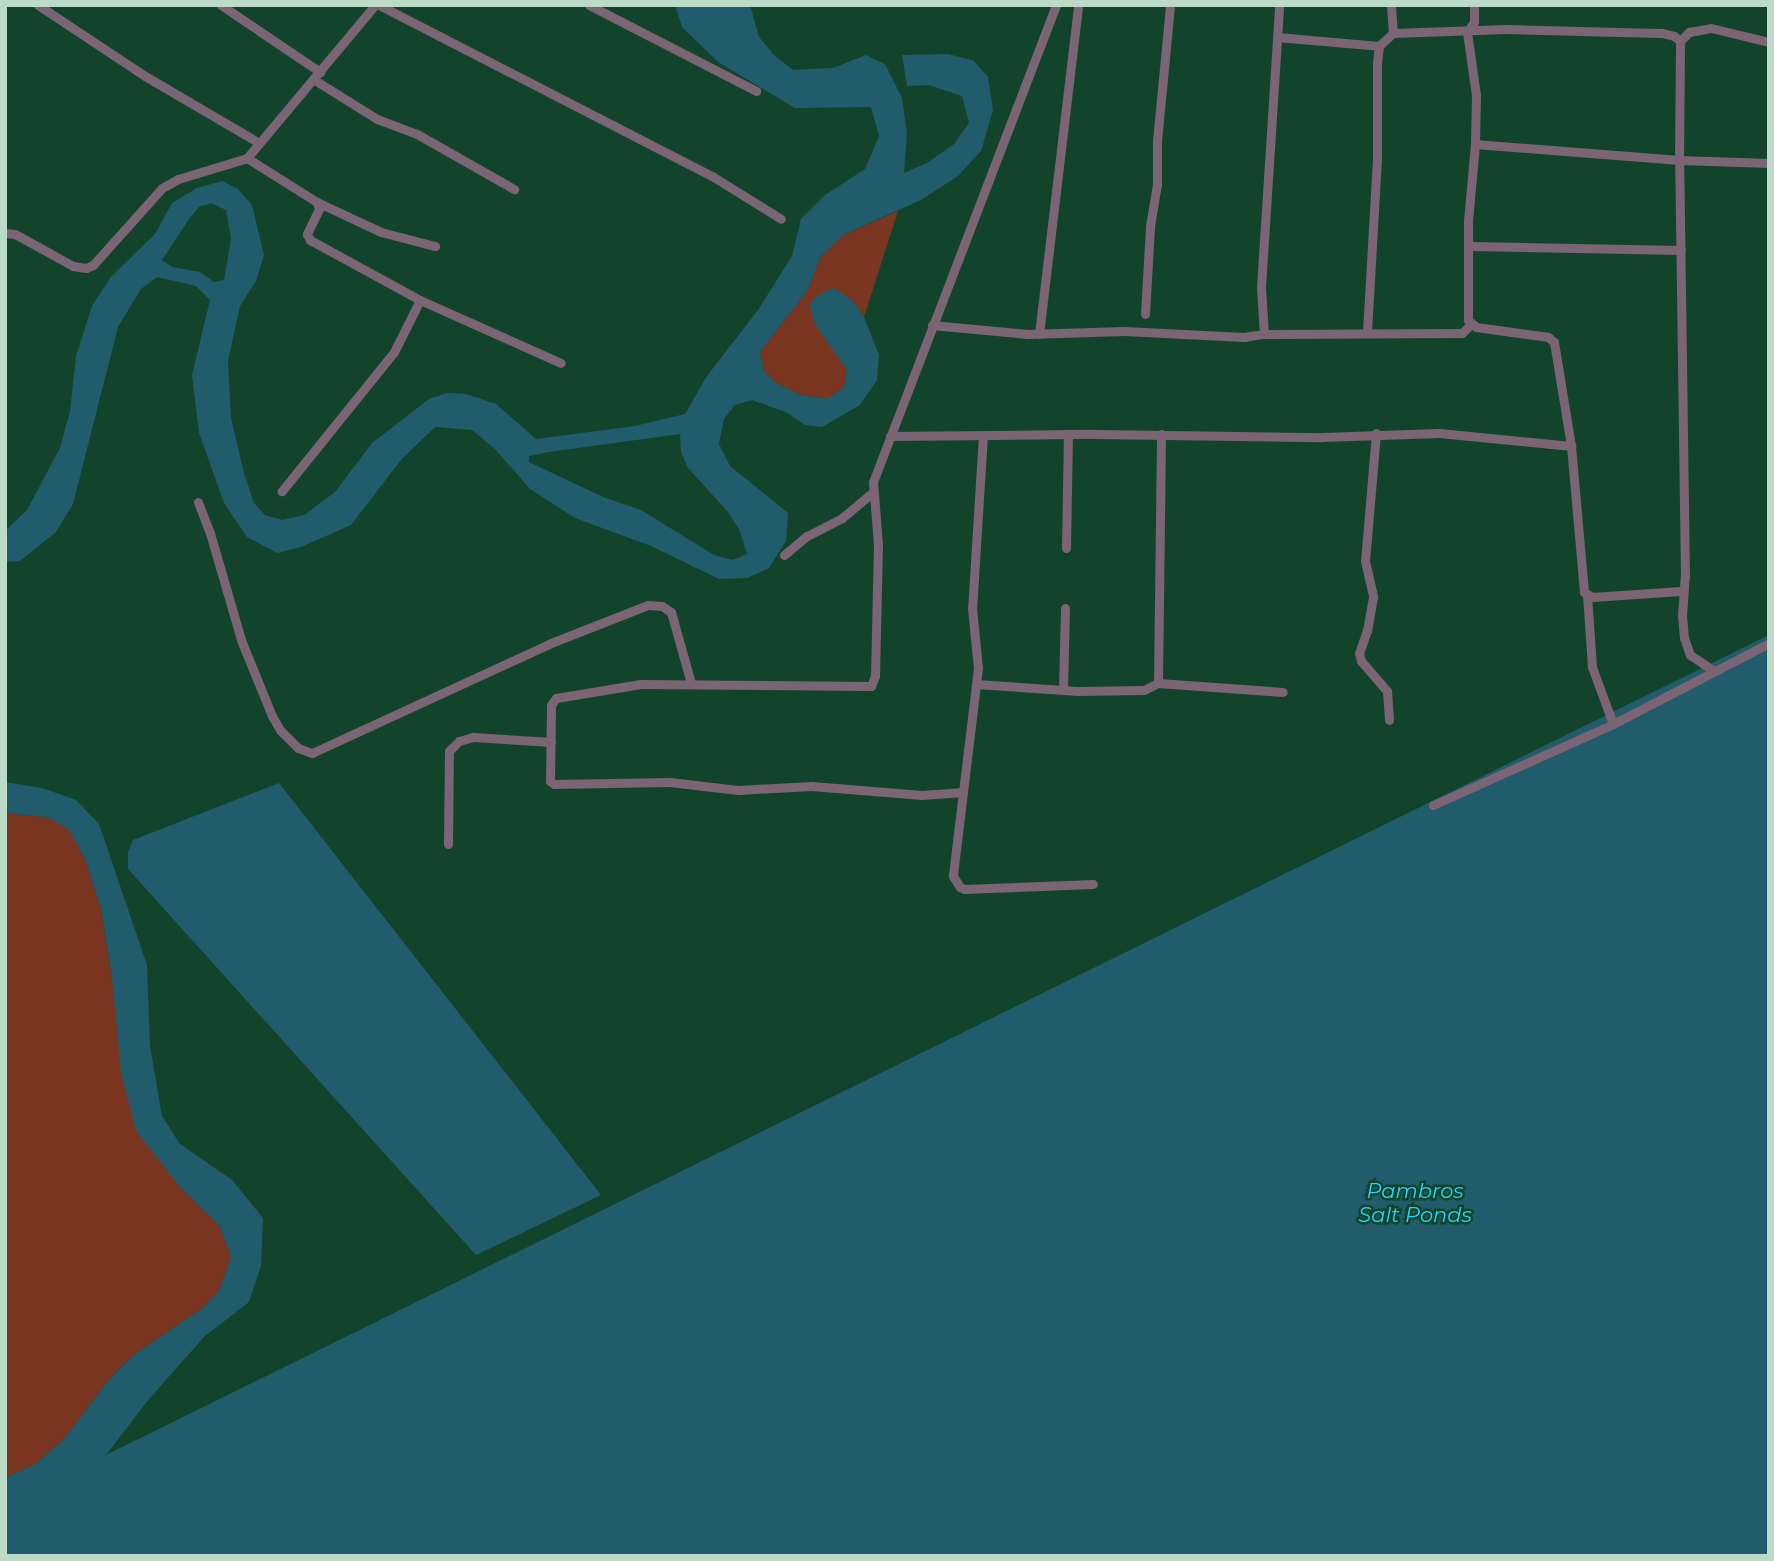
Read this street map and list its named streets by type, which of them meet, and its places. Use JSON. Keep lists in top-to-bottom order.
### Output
{
  "water": ["Pambros Salt Ponds"]
}
